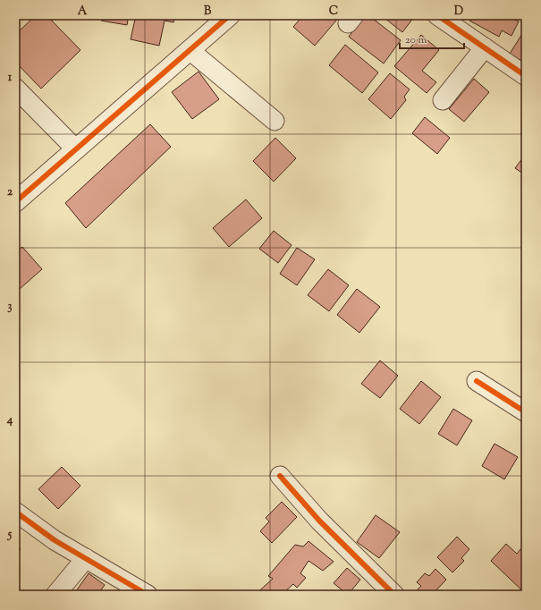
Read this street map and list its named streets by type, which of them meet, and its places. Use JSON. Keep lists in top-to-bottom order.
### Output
{
  "scale_bar": "20 m",
  "grid": {
    "columns": [
      "A",
      "B",
      "C",
      "D"
    ],
    "rows": [
      "1",
      "2",
      "3",
      "4",
      "5"
    ]
  }
}
